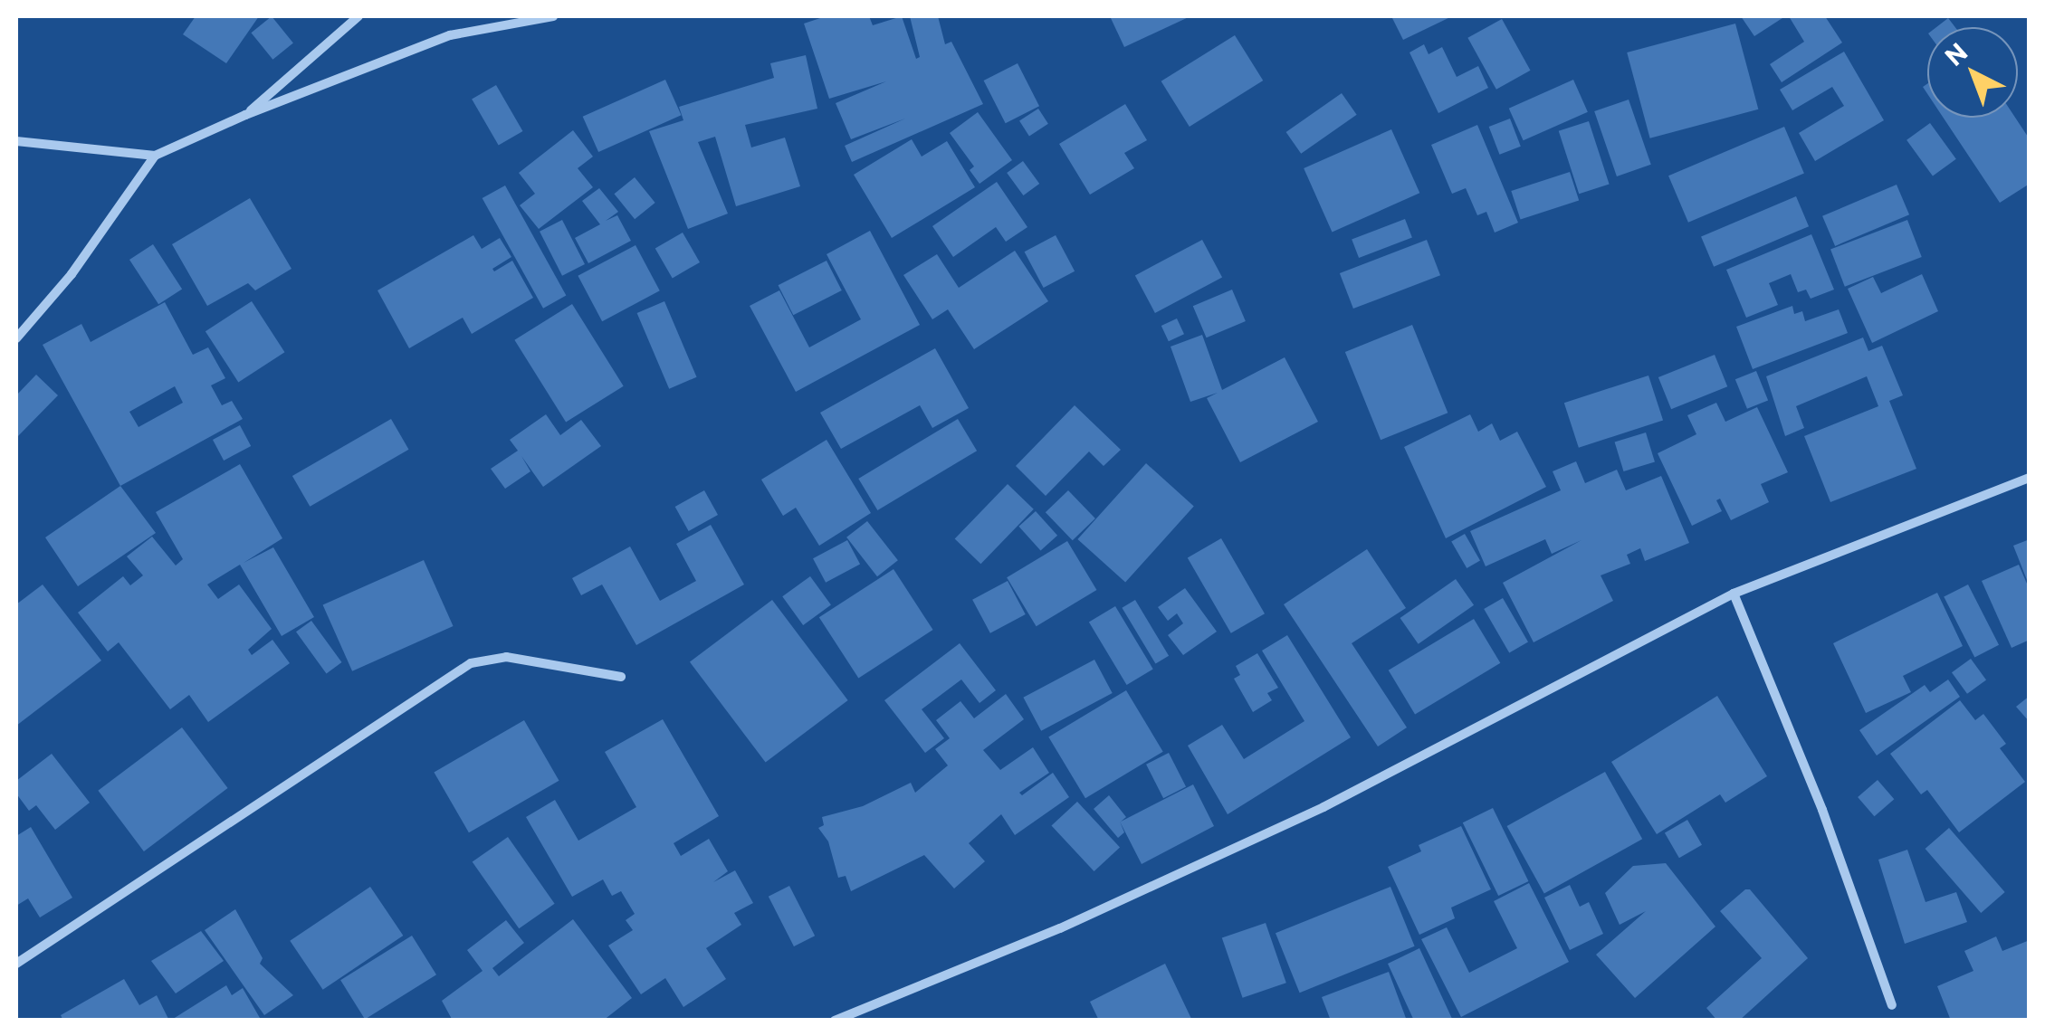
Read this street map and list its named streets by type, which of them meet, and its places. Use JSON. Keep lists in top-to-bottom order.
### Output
{
  "north": "top left"
}
